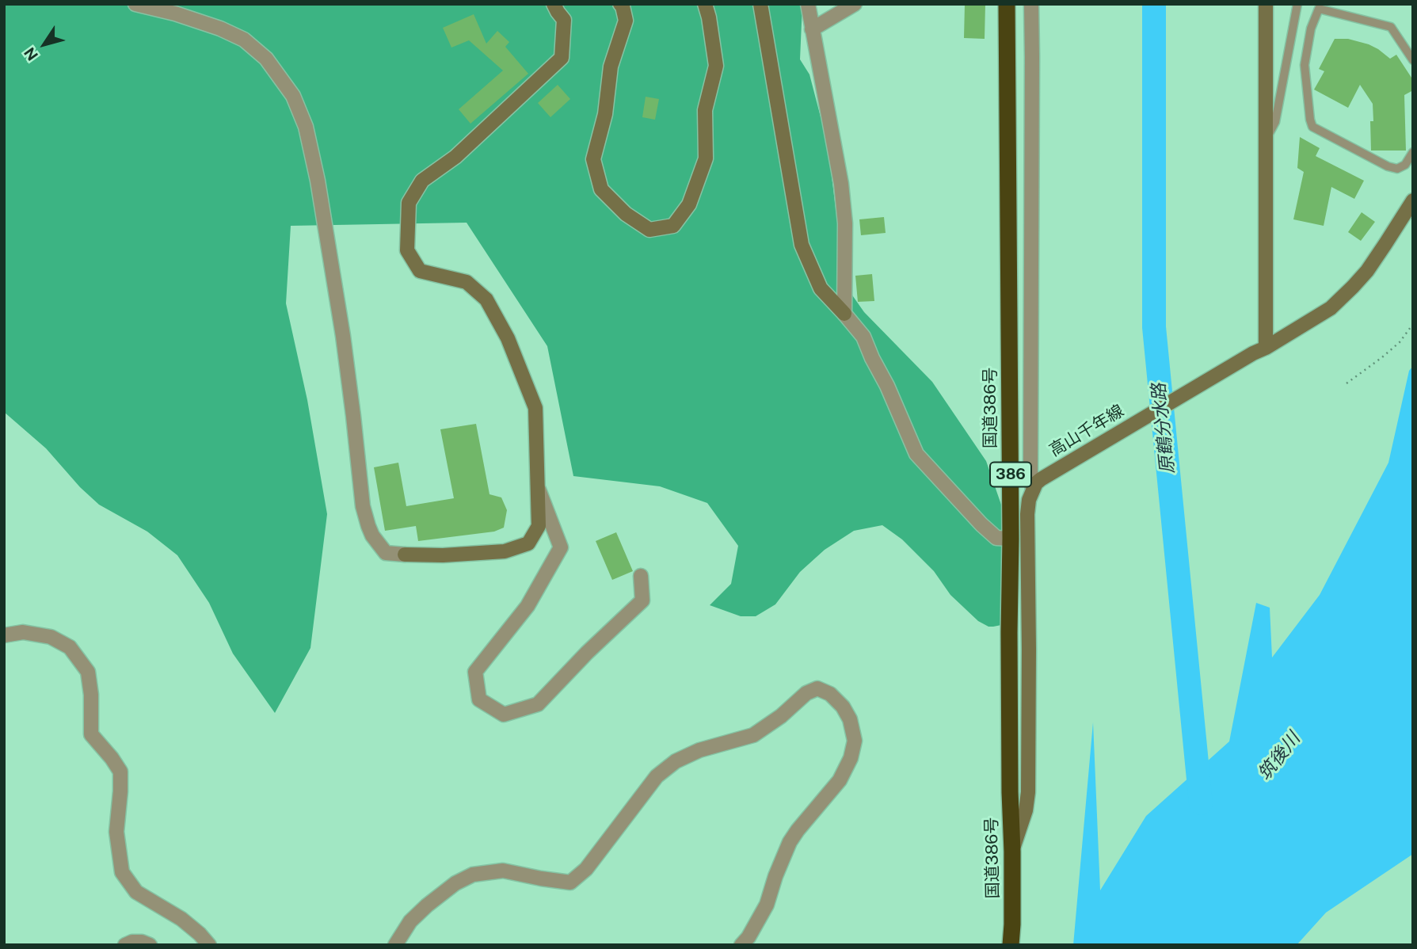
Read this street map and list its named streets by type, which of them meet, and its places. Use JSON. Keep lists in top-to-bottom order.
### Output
{
  "streets": {
    "highway": ["国道386号", "386"],
    "street": ["高山千年線"]
  },
  "water": ["原鶴分水路", "筑後川"],
  "north": "bottom left"
}
